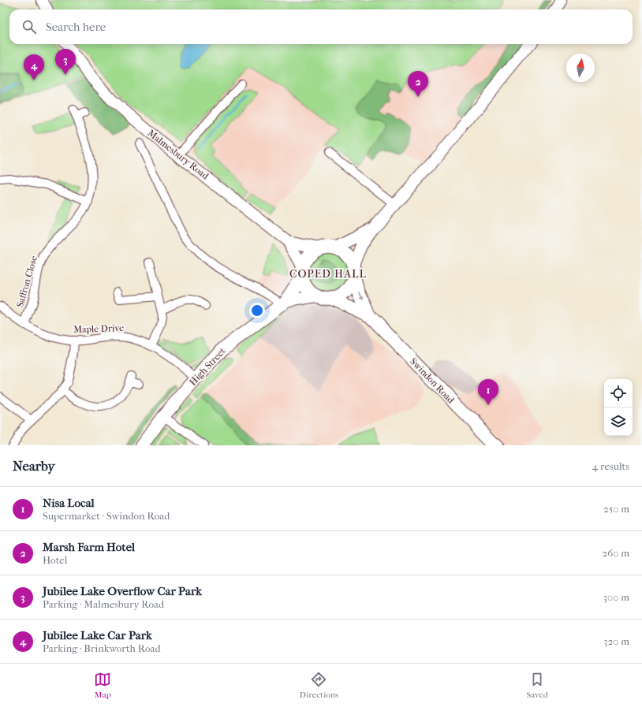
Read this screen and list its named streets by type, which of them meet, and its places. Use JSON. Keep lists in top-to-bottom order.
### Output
{
  "streets": {
    "main road": ["Malmesbury Road", "High Street", "Swindon Road"],
    "street": ["Saffron Close", "Maple Drive"]
  },
  "crossings": [
    ["Saffron Close", "Maple Drive"],
    ["Maple Drive", "High Street"],
    ["High Street", "Swindon Road"]
  ],
  "districts": ["COPED HALL"],
  "north": "top",
  "page": {
    "search": "Search here",
    "pins": [
      "3",
      "4",
      "2",
      "1"
    ],
    "heading": ["Nearby", "4 results"],
    "list": [
      {
        "mark": "1",
        "name": "Nisa Local",
        "note": "Supermarket · Swindon Road",
        "value": "250 m"
      },
      {
        "mark": "2",
        "name": "Marsh Farm Hotel",
        "note": "Hotel",
        "value": "260 m"
      },
      {
        "mark": "3",
        "name": "Jubilee Lake Overflow Car Park",
        "note": "Parking · Malmesbury Road",
        "value": "300 m"
      },
      {
        "mark": "4",
        "name": "Jubilee Lake Car Park",
        "note": "Parking · Brinkworth Road",
        "value": "320 m"
      }
    ],
    "nav": ["Map", "Directions", "Saved"]
  }
}
